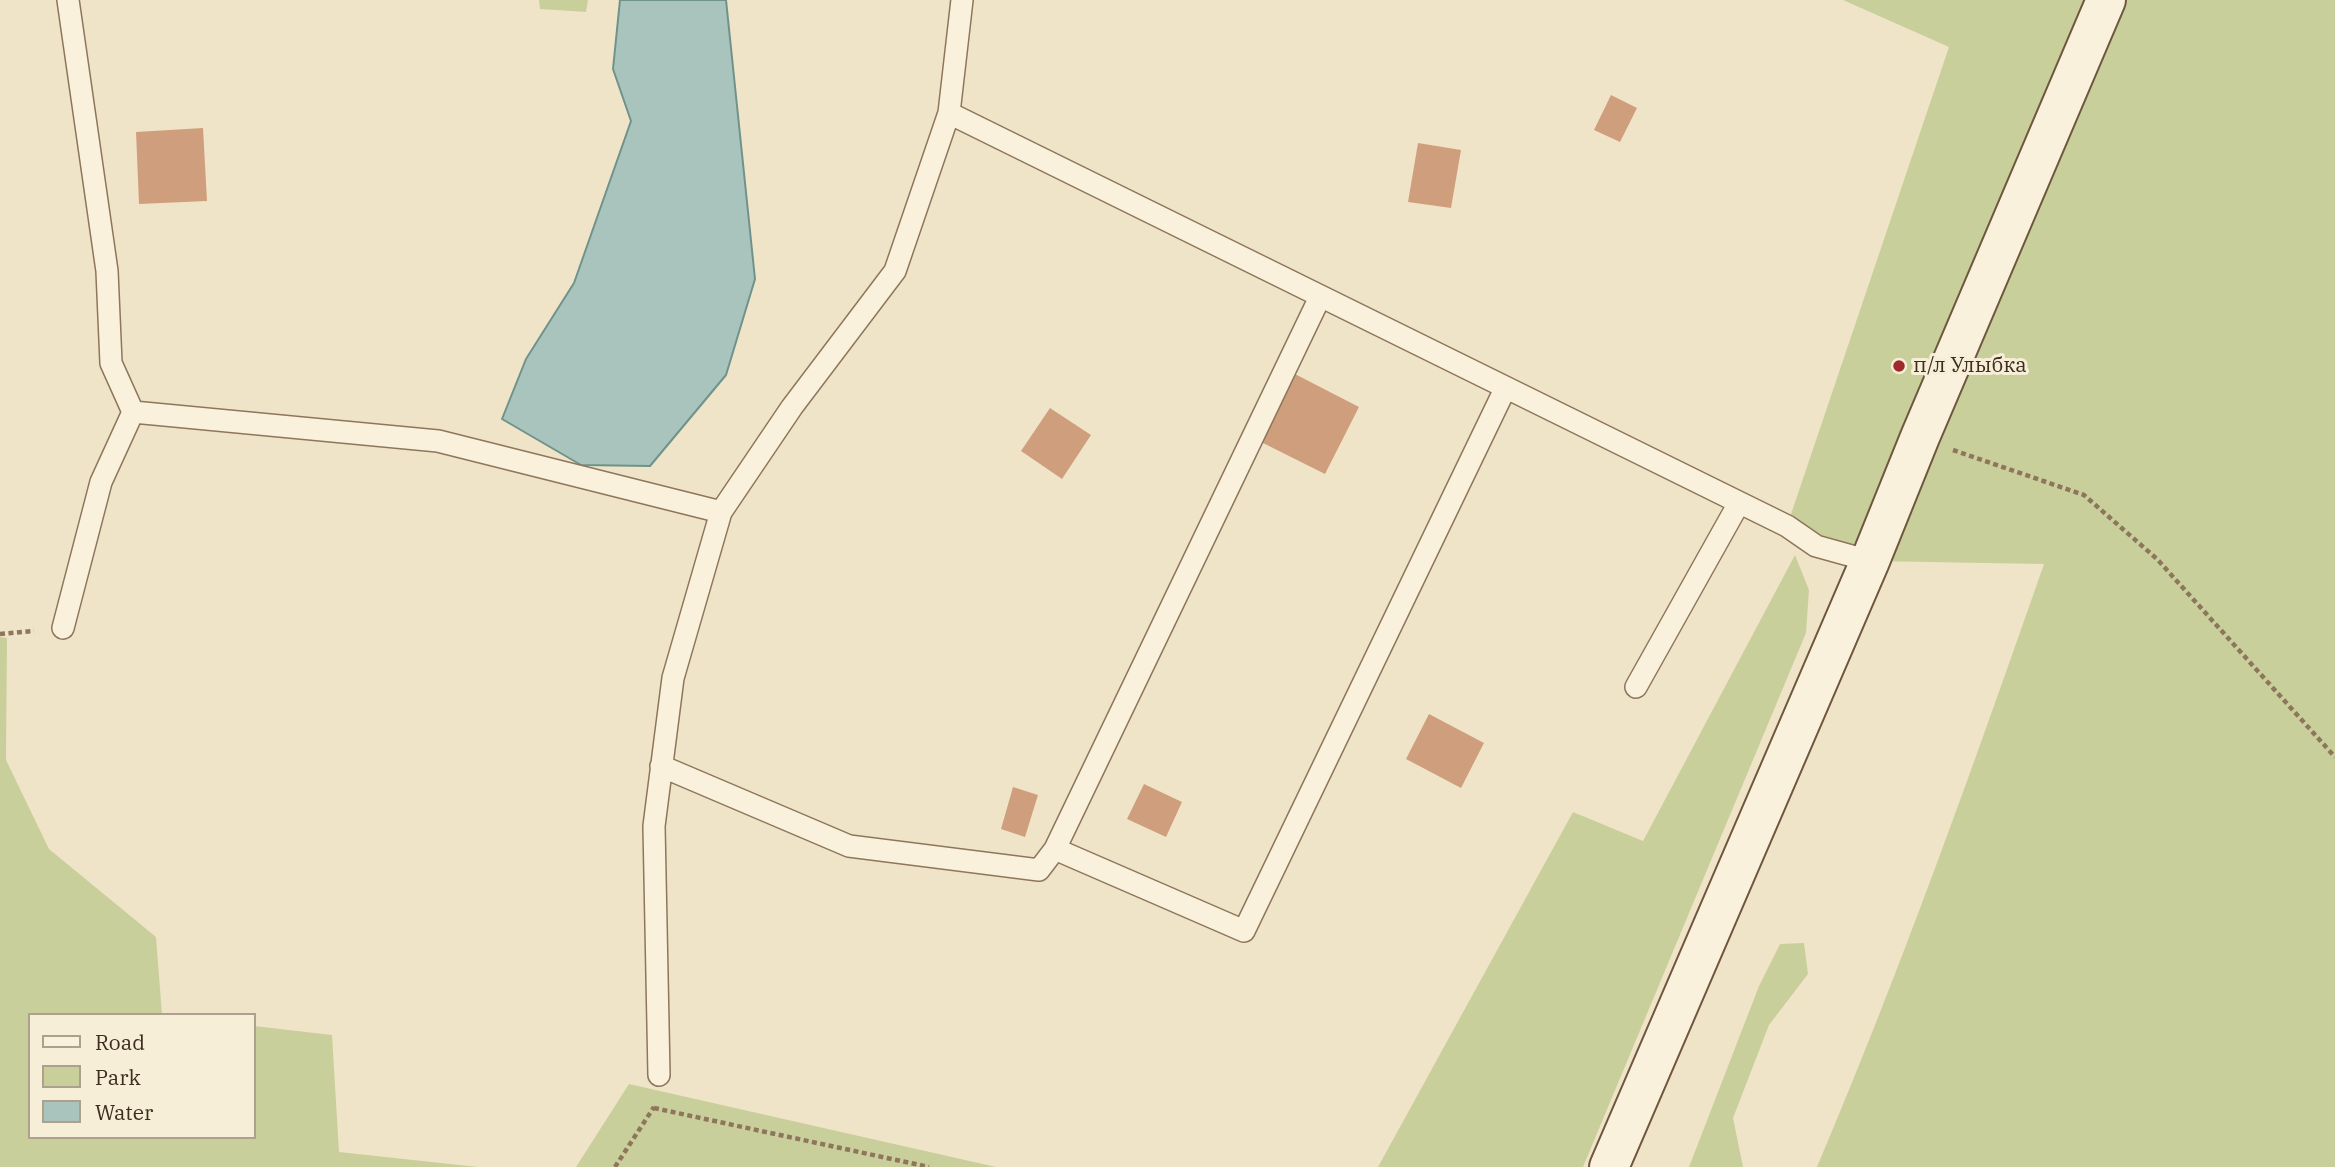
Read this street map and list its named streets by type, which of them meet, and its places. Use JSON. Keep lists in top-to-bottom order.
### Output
{
  "places": ["п/л Улыбка"],
  "legend": ["Road", "Park", "Water"]
}
